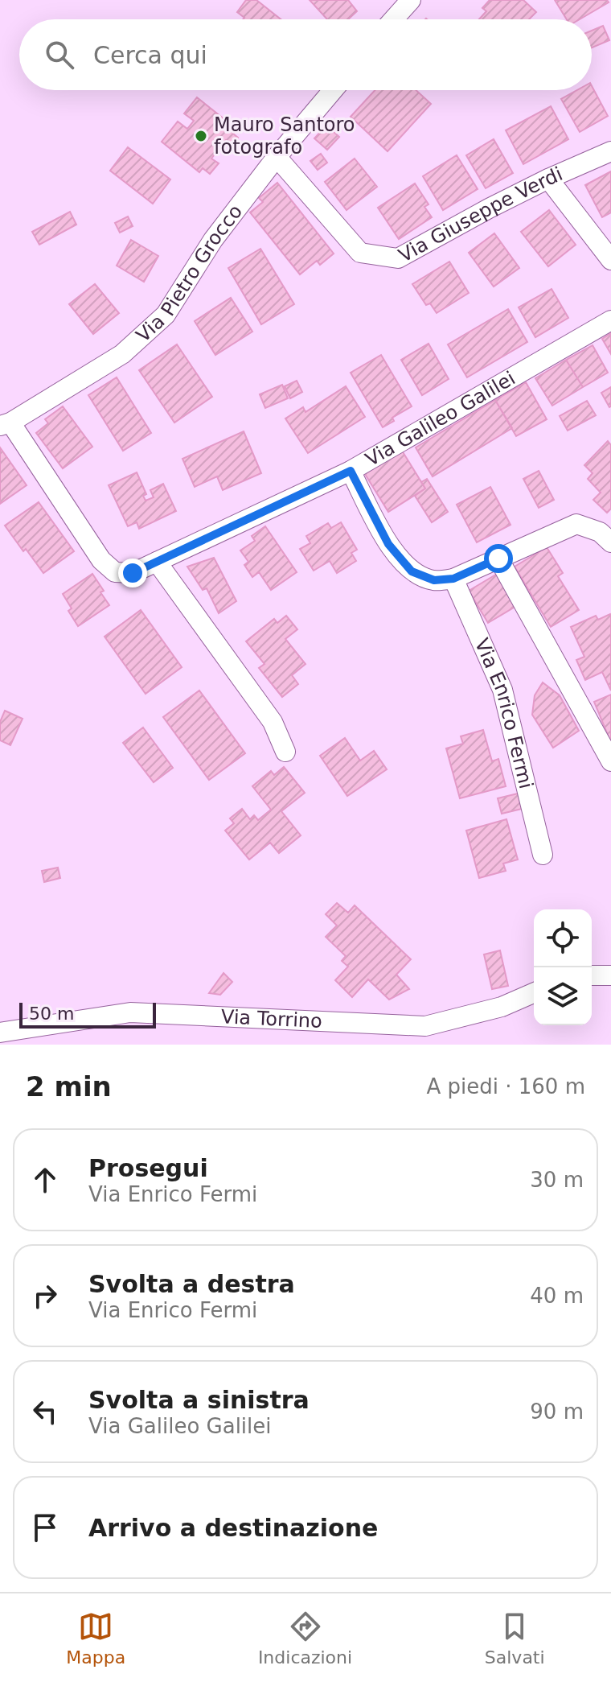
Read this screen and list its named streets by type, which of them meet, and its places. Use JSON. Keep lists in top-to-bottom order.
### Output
{
  "streets": {
    "street": [
      "Via Giuseppe Verdi",
      "Via Pietro Grocco",
      "Via Galileo Galilei",
      "Via Enrico Fermi",
      "Via Torrino"
    ]
  },
  "crossings": [
    ["Via Giuseppe Verdi", "Via Pietro Grocco"],
    ["Via Pietro Grocco", "Via Galileo Galilei"]
  ],
  "places": ["Mauro Santoro fotografo"],
  "scale_bar": "50 m",
  "page": {
    "search": "Cerca qui",
    "scale": "50 m",
    "heading": ["2 min", "A piedi · 160 m"],
    "list": [
      ["Prosegui", "Via Enrico Fermi", "30 m"],
      ["Svolta a destra", "Via Enrico Fermi", "40 m"],
      ["Svolta a sinistra", "Via Galileo Galilei", "90 m"],
      "Arrivo a destinazione"
    ],
    "nav": ["Mappa", "Indicazioni", "Salvati"]
  }
}
